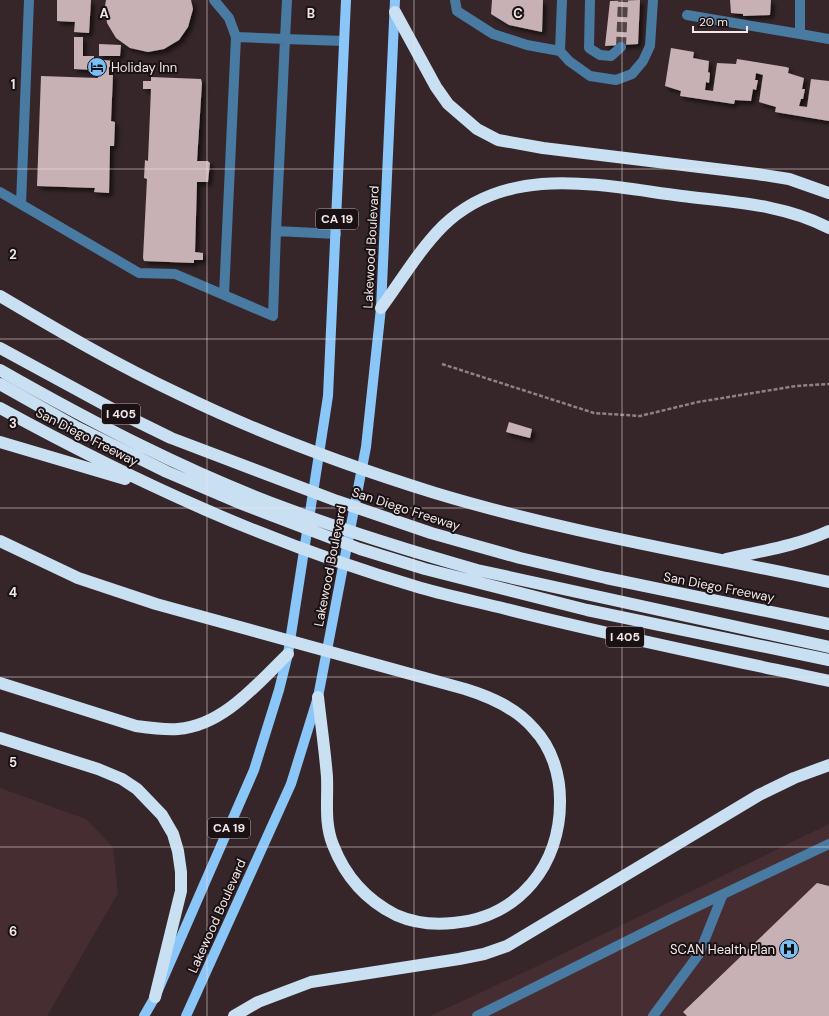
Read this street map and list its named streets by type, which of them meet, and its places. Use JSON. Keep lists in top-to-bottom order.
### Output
{
  "streets": {
    "highway": ["I 405", "San Diego Freeway"],
    "main road": ["CA 19", "Lakewood Boulevard"]
  },
  "places": {
    "hotel": ["Holiday Inn"],
    "hospital": ["SCAN Health Plan"]
  },
  "scale_bar": "20 m",
  "grid": {
    "columns": ["A", "B", "C"],
    "rows": [
      "1",
      "2",
      "3",
      "4",
      "5",
      "6"
    ]
  }
}
